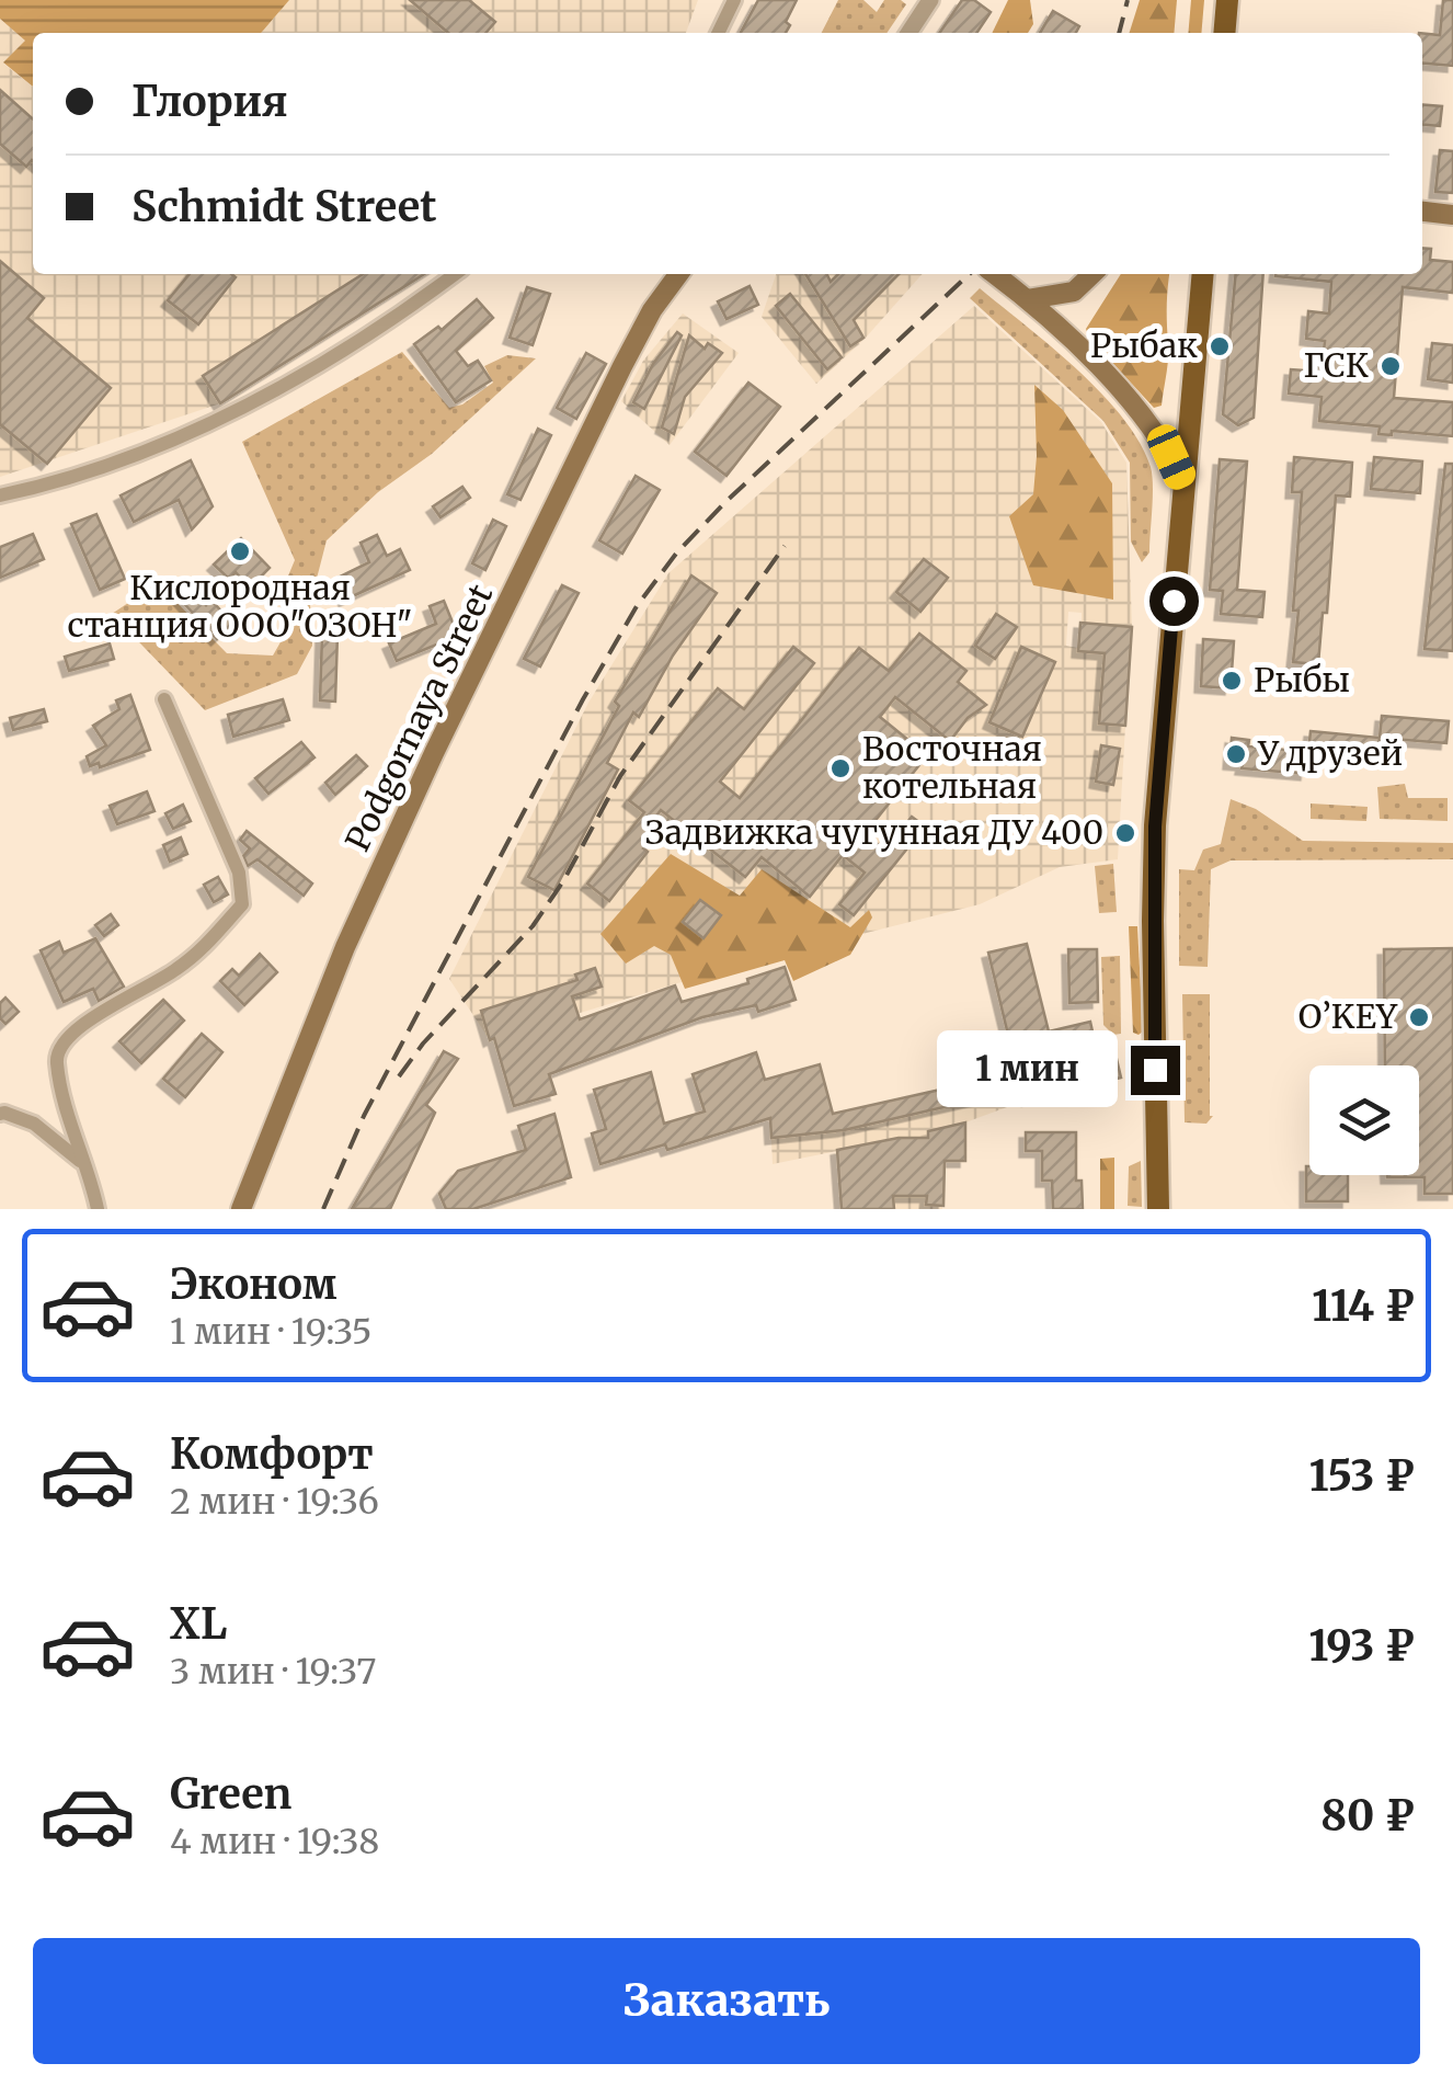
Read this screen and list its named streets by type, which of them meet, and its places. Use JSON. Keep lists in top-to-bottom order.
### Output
{
  "streets": {
    "main road": ["Podgornaya Street"]
  },
  "places": [
    "Рыбак",
    "ГСК",
    "Кислородная станция ООО\"ОЗОН\"",
    "Рыбы",
    "У друзей",
    "Восточная котельная",
    "Задвижка чугунная ДУ 400",
    "O’KEY"
  ],
  "page": {
    "banner": ["Глория", "Schmidt Street"],
    "bubble": "1 мин",
    "list": [
      {
        "name": "Эконом",
        "note": "1 мин · 19:35",
        "value": "114 ₽"
      },
      {
        "name": "Комфорт",
        "note": "2 мин · 19:36",
        "value": "153 ₽"
      },
      {
        "name": "XL",
        "note": "3 мин · 19:37",
        "value": "193 ₽"
      },
      {
        "name": "Green",
        "note": "4 мин · 19:38",
        "value": "80 ₽"
      }
    ],
    "buttons": "Заказать"
  }
}
